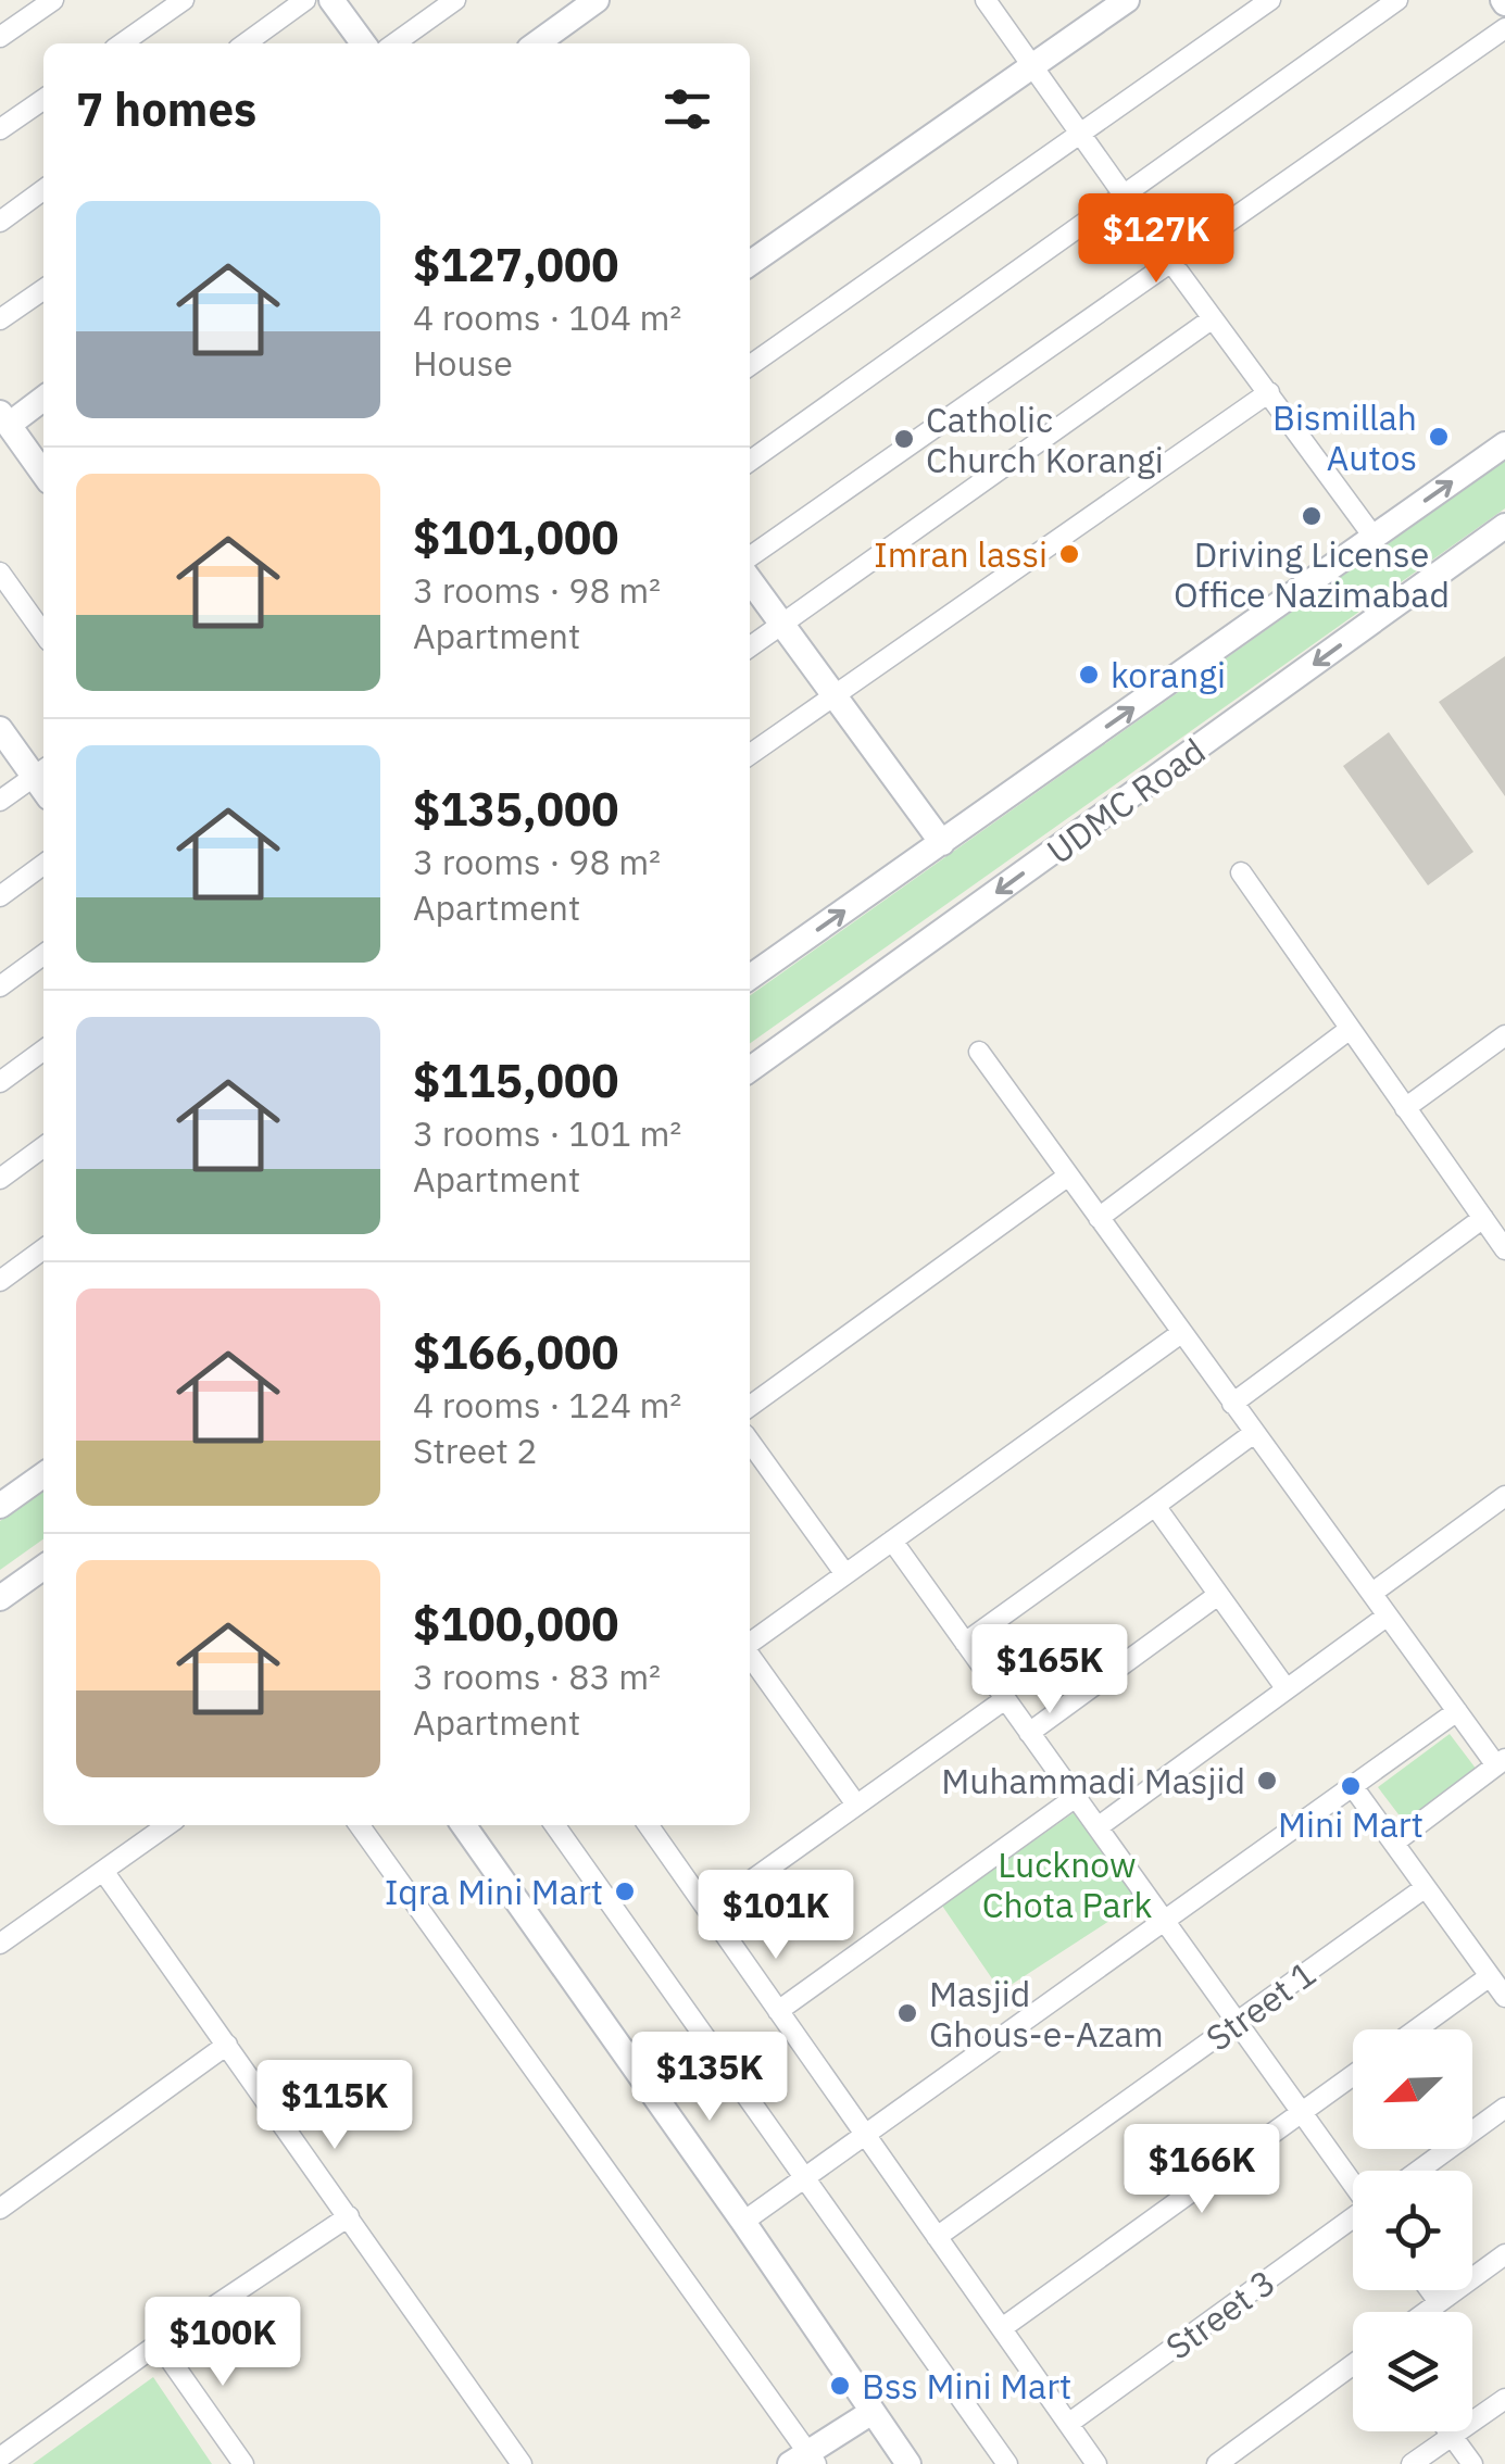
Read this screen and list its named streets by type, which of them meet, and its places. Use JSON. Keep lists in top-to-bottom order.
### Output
{
  "streets": {
    "street": ["UDMC Road", "Street 1", "Street 3"]
  },
  "parks": ["Lucknow Chota Park"],
  "places": [
    "Bismillah Autos",
    "Catholic Church Korangi",
    "Driving License Office Nazimabad",
    "Imran lassi",
    "korangi",
    "Muhammadi Masjid",
    "Mini Mart",
    "Iqra Mini Mart",
    "Masjid Ghous-e-Azam",
    "Bss Mini Mart"
  ],
  "north": "bottom left",
  "page": {
    "heading": "7 homes",
    "list": [
      {
        "name": "$127,000",
        "note": "4 rooms · 104 m² · House"
      },
      {
        "name": "$101,000",
        "note": "3 rooms · 98 m² · Apartment"
      },
      {
        "name": "$135,000",
        "note": "3 rooms · 98 m² · Apartment"
      },
      {
        "name": "$115,000",
        "note": "3 rooms · 101 m² · Apartment"
      },
      {
        "name": "$166,000",
        "note": "4 rooms · 124 m² · Street 2"
      },
      {
        "name": "$100,000",
        "note": "3 rooms · 83 m² · Apartment"
      }
    ],
    "price": [
      "$127K",
      "$165K",
      "$101K",
      "$135K",
      "$115K",
      "$166K",
      "$100K"
    ]
  }
}
